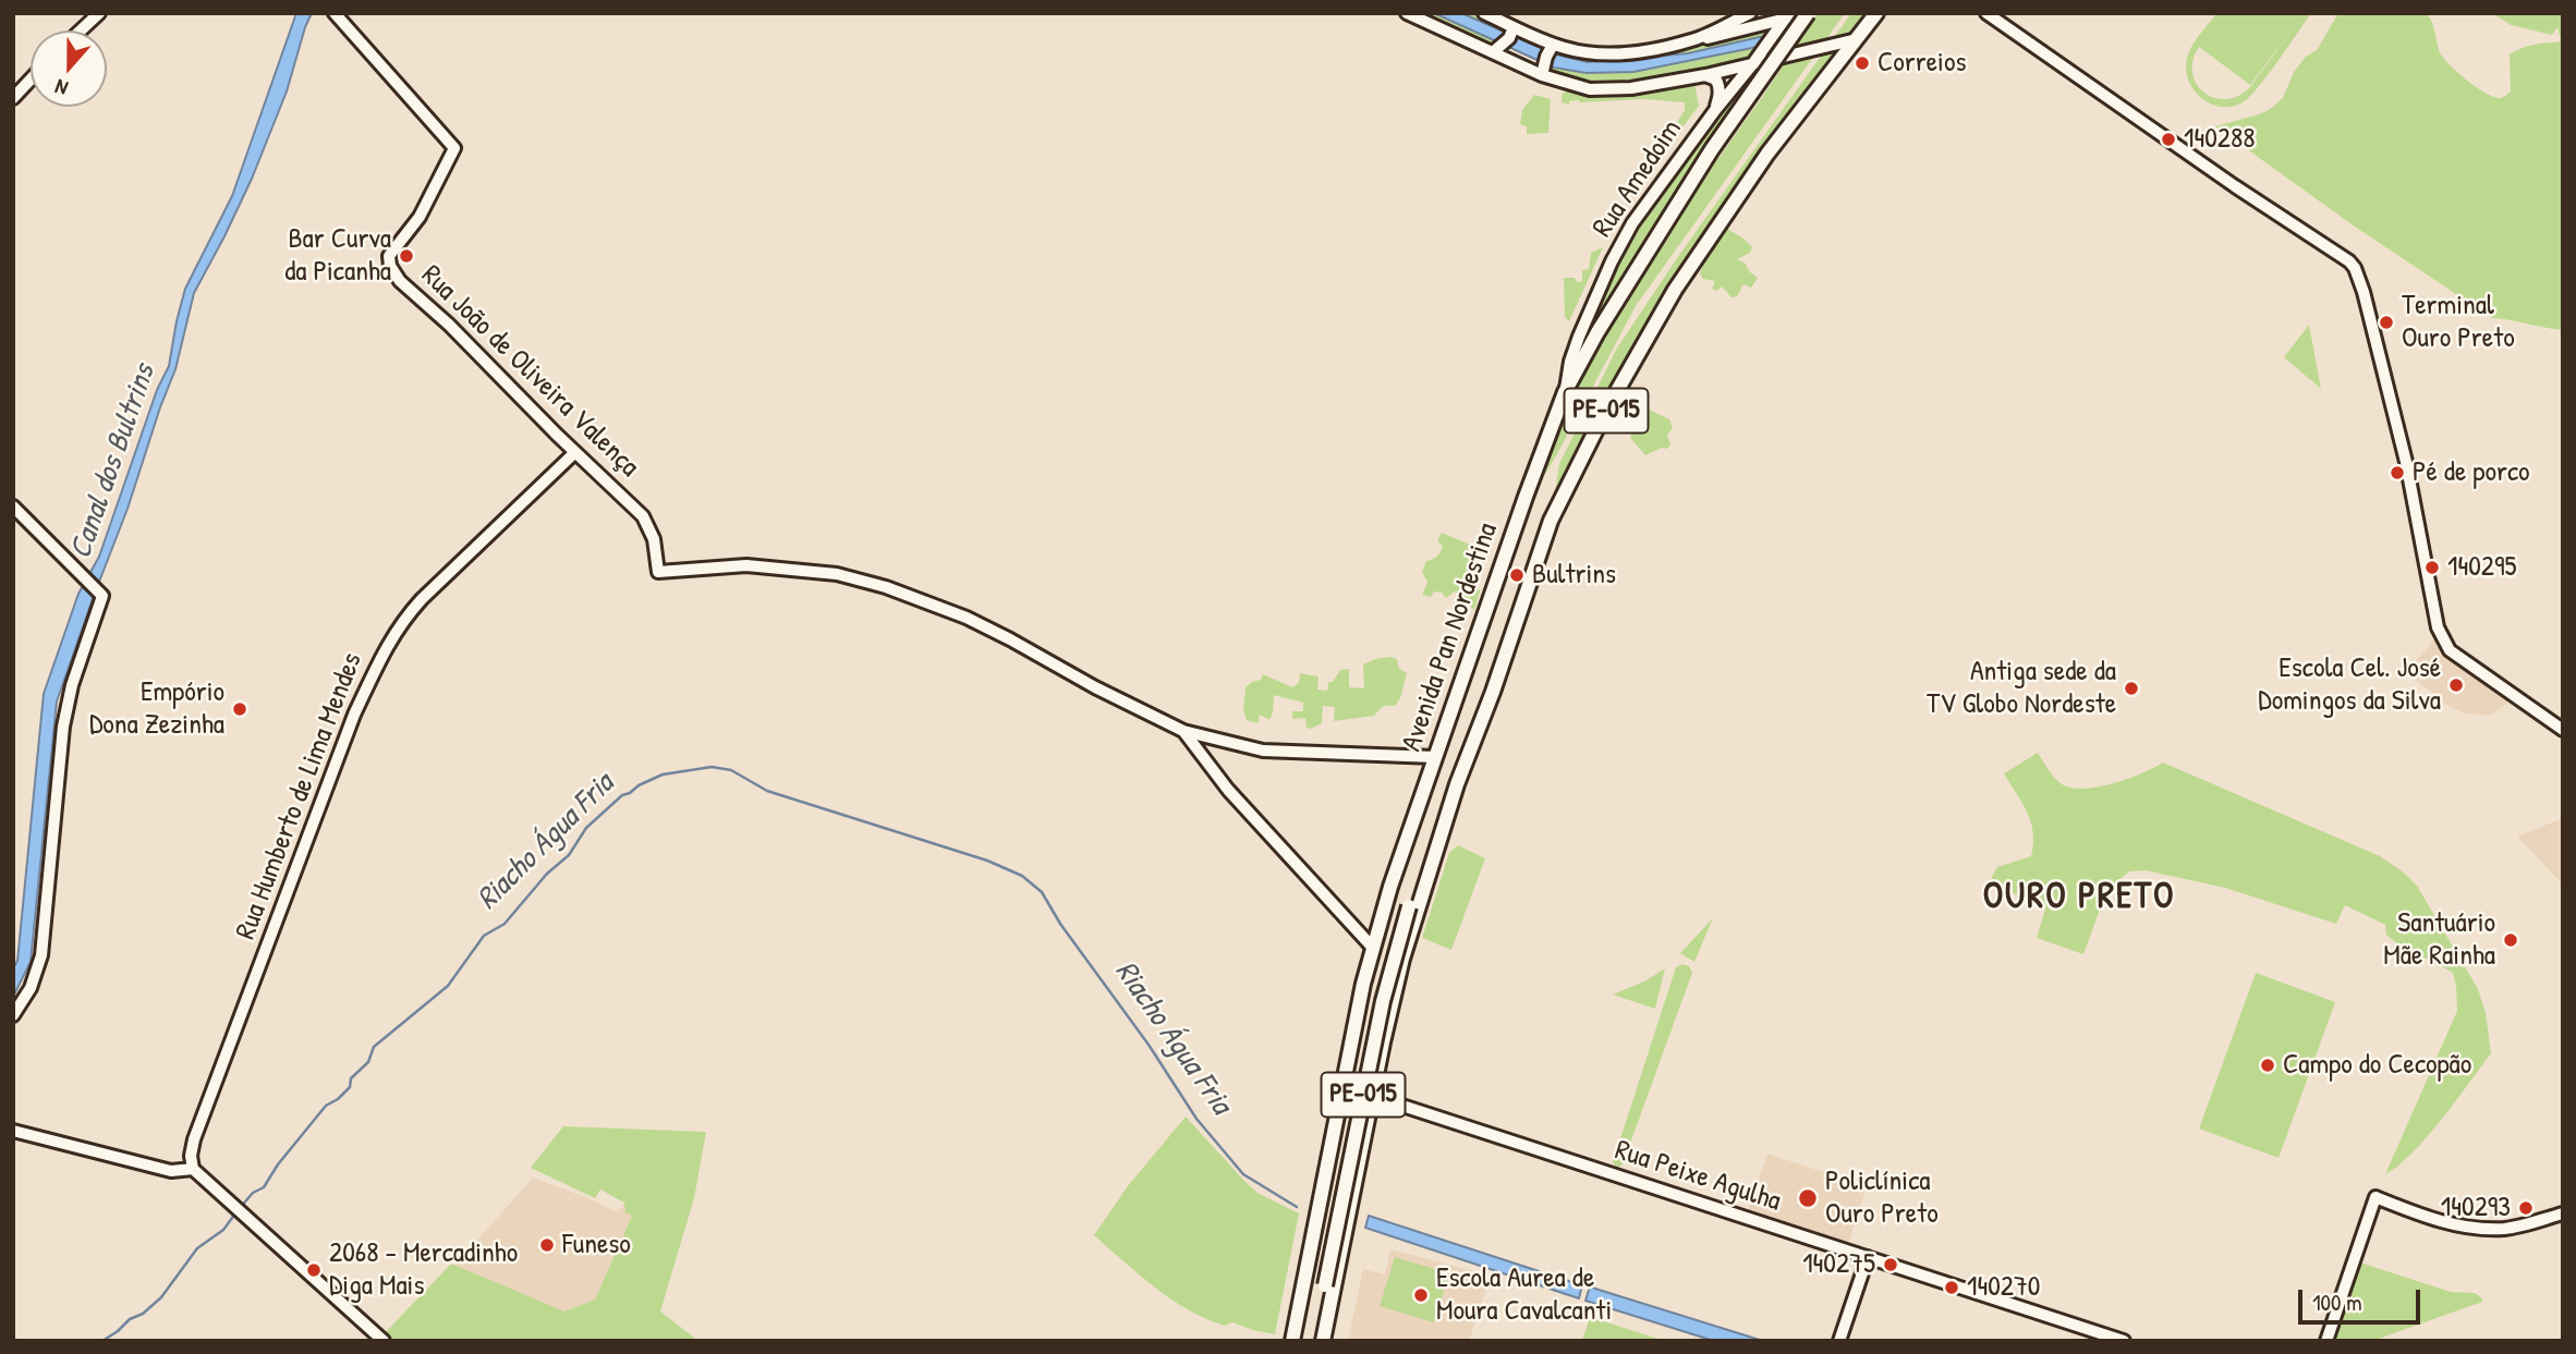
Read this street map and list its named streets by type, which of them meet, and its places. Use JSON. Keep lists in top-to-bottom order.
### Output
{
  "streets": {
    "highway": ["PE-015", "Avenida Pan Nordestina"],
    "street": [
      "Rua Amedoim",
      "Rua João de Oliveira Valença",
      "Rua Humberto de Lima Mendes",
      "Rua Peixe Agulha"
    ]
  },
  "crossings": [
    ["Rua Amedoim", "Avenida Pan Nordestina"],
    ["Rua João de Oliveira Valença", "Rua Humberto de Lima Mendes"],
    ["PE-015", "Avenida Pan Nordestina"],
    ["Avenida Pan Nordestina", "Rua Peixe Agulha"]
  ],
  "districts": ["OURO PRETO"],
  "water": ["Canal dos Bultrins", "Riacho Água Fria"],
  "places": [
    "Correios",
    "140288",
    "Bar Curva da Picanha",
    "Terminal Ouro Preto",
    "Pé de porco",
    "140295",
    "Bultrins",
    "Escola Cel. José Domingos da Silva",
    "Antiga sede da TV Globo Nordeste",
    "Empório Dona Zezinha",
    "Santuário Mãe Rainha",
    "Campo do Cecopão",
    "Policlínica Ouro Preto",
    "140293",
    "Funeso",
    "140275",
    "2068 - Mercadinho Diga Mais",
    "140270",
    "Escola Aurea de Moura Cavalcanti"
  ],
  "scale_bar": "100 m",
  "north": "bottom"
}
